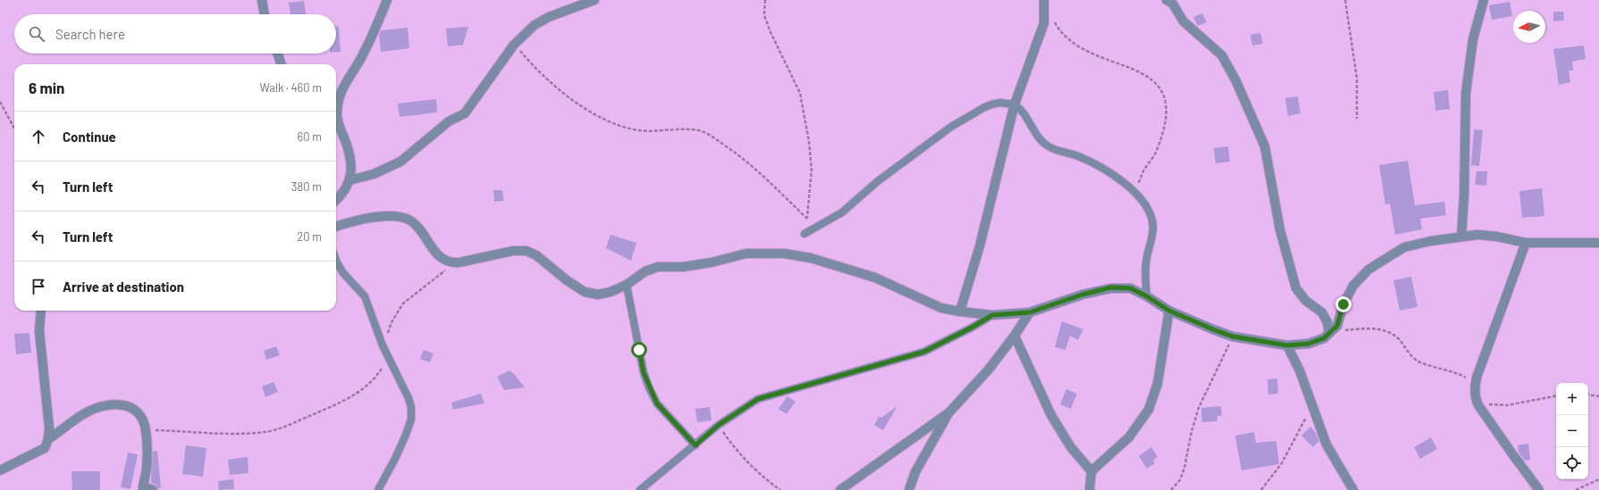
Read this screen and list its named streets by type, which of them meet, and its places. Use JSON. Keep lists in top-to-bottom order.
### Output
{
  "north": "left",
  "page": {
    "search": "Search here",
    "heading": ["6 min", "Walk · 460 m"],
    "list": [
      ["Continue", "60 m"],
      ["Turn left", "380 m"],
      ["Turn left", "20 m"],
      "Arrive at destination"
    ],
    "map_buttons": ["+", "−"]
  }
}
